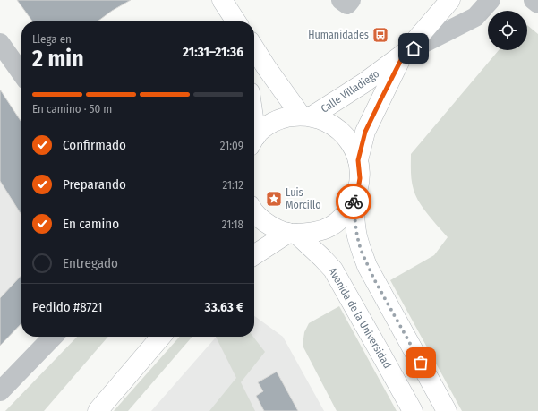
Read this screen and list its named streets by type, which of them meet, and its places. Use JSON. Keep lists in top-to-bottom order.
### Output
{
  "streets": {
    "main road": ["Calle Villadiego", "Avenida de la Universidad"]
  },
  "places": {
    "bus stop": ["Humanidades"],
    "place": ["Luis Morcillo"]
  },
  "page": {
    "heading": ["2 min", "Llega en", "21:31–21:36"],
    "panel": ["Pedido #8721", "33.63 €"],
    "bar": "En camino · 50 m",
    "list": [
      ["Confirmado", "21:09"],
      ["Preparando", "21:12"],
      ["En camino", "21:18"],
      "Entregado"
    ]
  }
}
